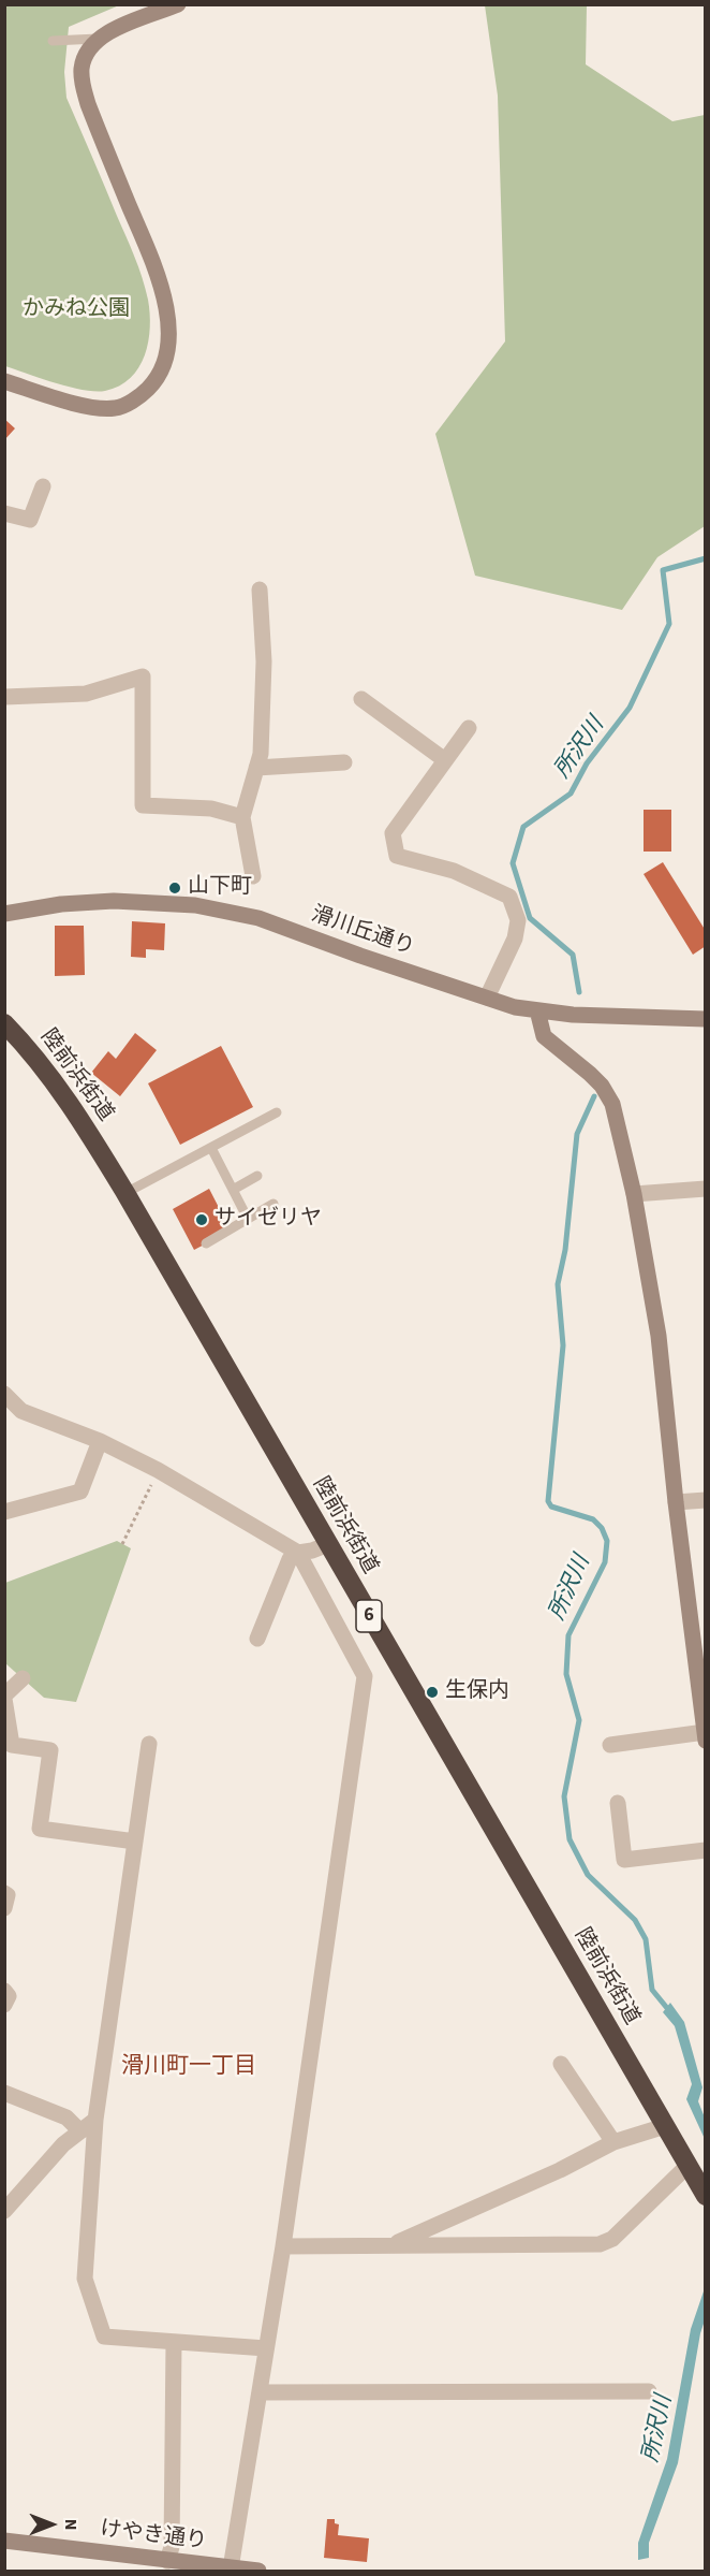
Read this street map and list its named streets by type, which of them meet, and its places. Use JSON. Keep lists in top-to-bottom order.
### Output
{
  "streets": {
    "highway": ["陸前浜街道", "6"],
    "street": ["滑川丘通り", "けやき通り"]
  },
  "districts": ["滑川町一丁目"],
  "water": ["所沢川"],
  "parks": ["かみね公園"],
  "places": ["山下町", "サイゼリヤ", "生保内"],
  "north": "right"
}
